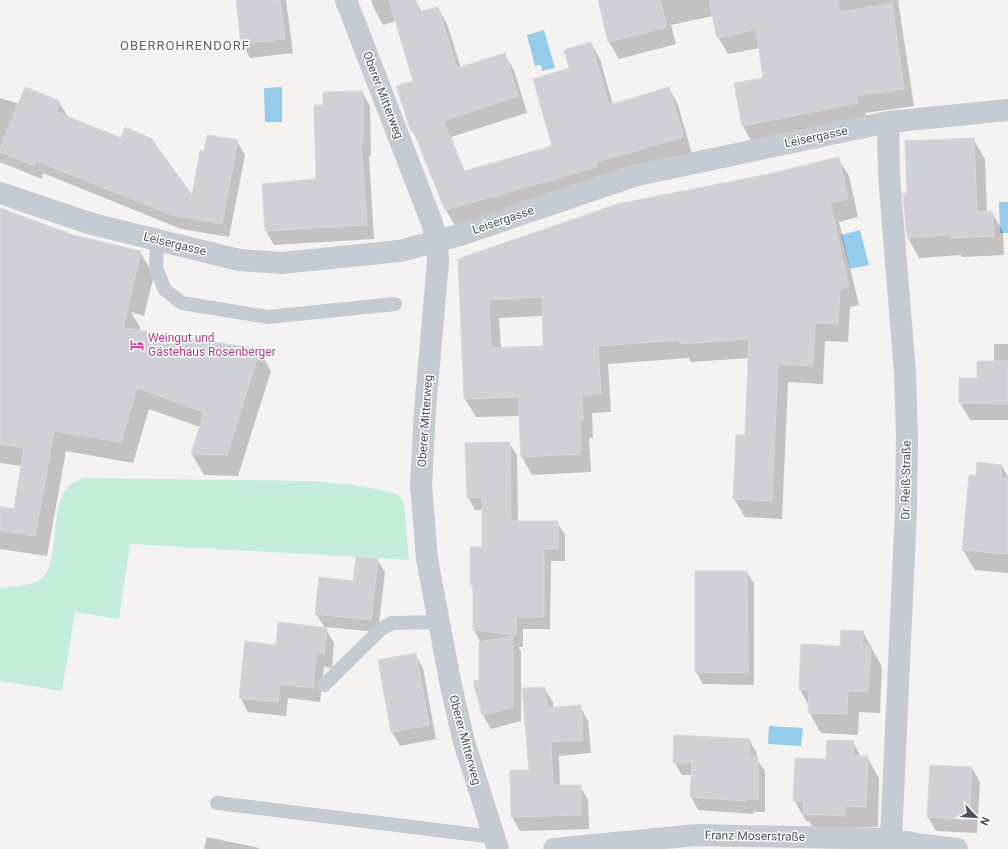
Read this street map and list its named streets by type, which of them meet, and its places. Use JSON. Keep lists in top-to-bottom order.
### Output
{
  "streets": {
    "street": [
      "Oberer Mitterweg",
      "Leisergasse",
      "Dr. Reiß-Straße",
      "Franz Moserstraße"
    ]
  },
  "crossings": [
    ["Oberer Mitterweg", "Leisergasse"],
    ["Leisergasse", "Dr. Reiß-Straße"],
    ["Dr. Reiß-Straße", "Franz Moserstraße"]
  ],
  "districts": ["OBERROHRENDORF"],
  "places": {
    "hotel": ["Weingut und Gästehaus Rosenberger"]
  },
  "north": "bottom right"
}
